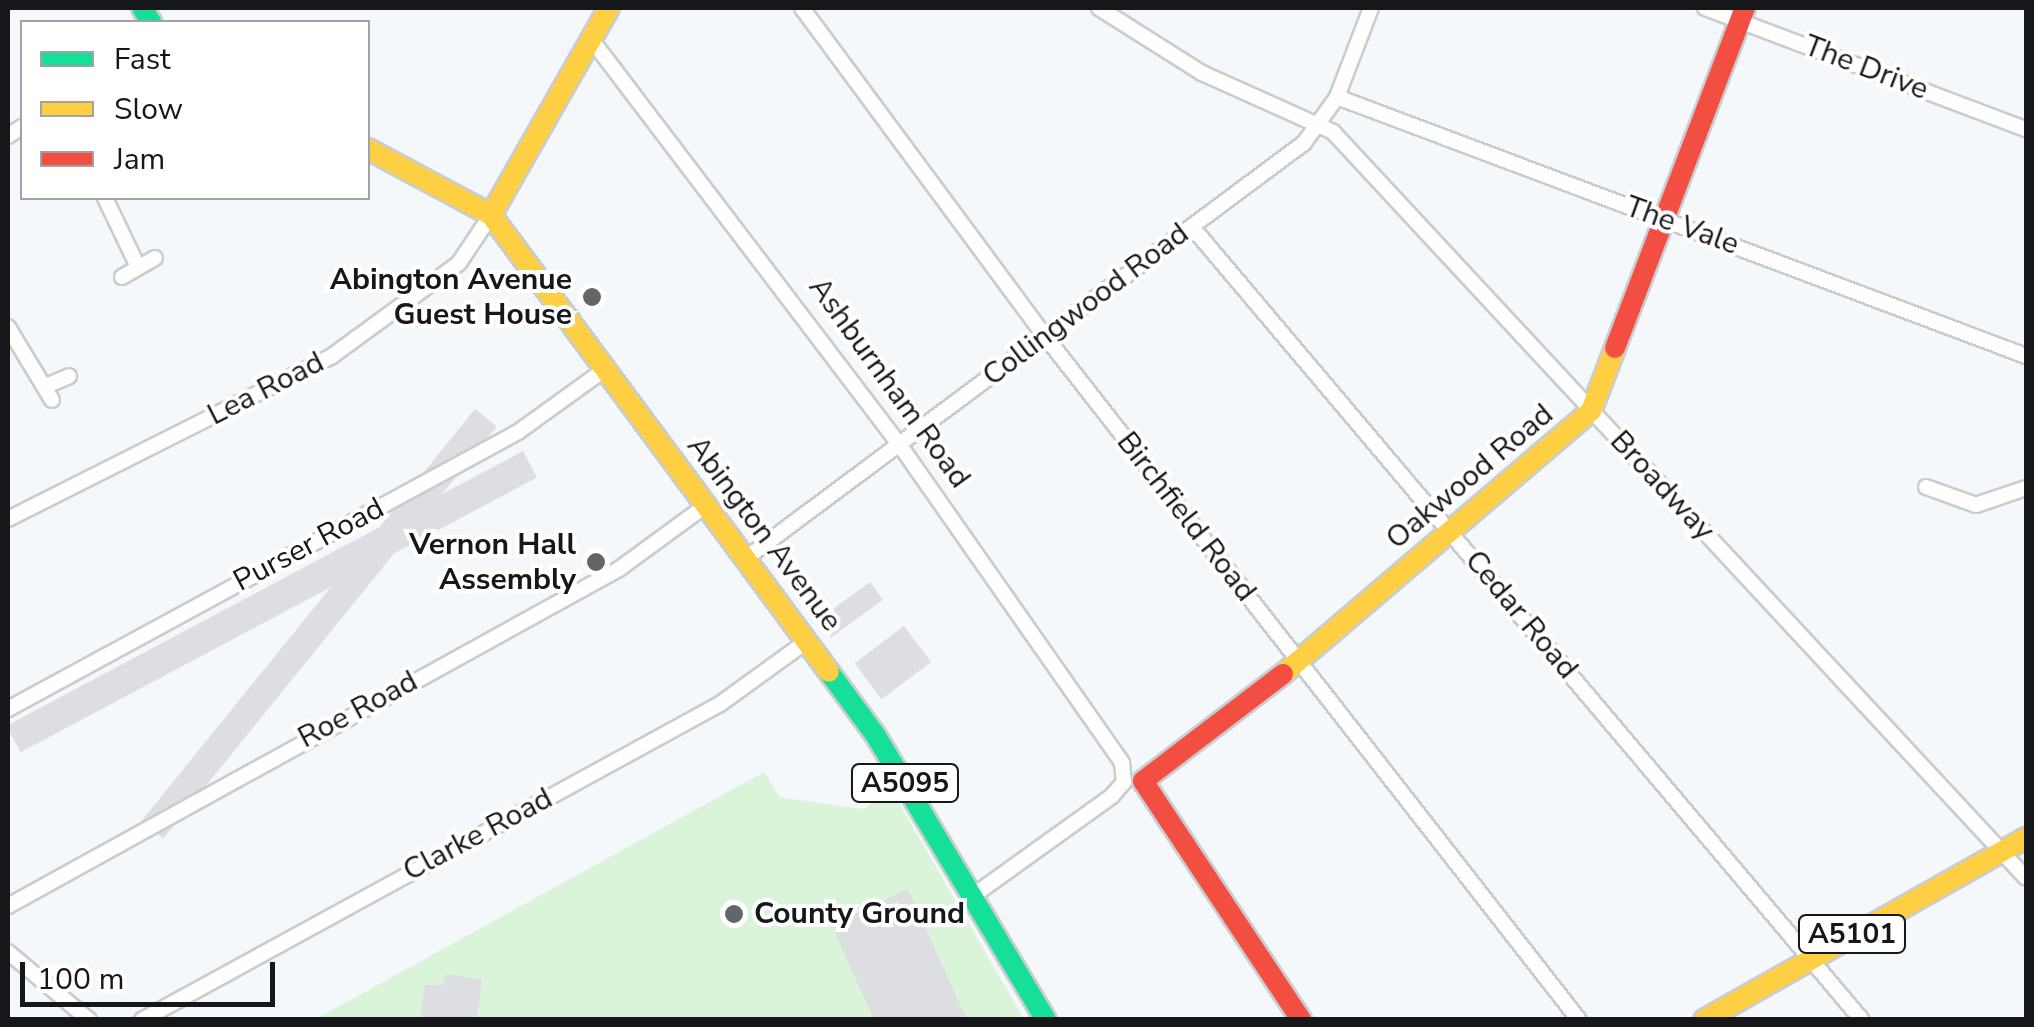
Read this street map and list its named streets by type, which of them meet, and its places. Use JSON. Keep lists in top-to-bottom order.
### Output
{
  "streets": {
    "main road": [
      "Ashburnham Road",
      "Oakwood Road",
      "Abington Avenue",
      "A5095",
      "A5101"
    ],
    "street": [
      "The Drive",
      "The Vale",
      "Collingwood Road",
      "Lea Road",
      "Broadway",
      "Birchfield Road",
      "Purser Road",
      "Cedar Road",
      "Roe Road",
      "Clarke Road"
    ]
  },
  "crossings": [
    ["The Drive", "Oakwood Road"],
    ["The Vale", "Collingwood Road"],
    ["The Vale", "Oakwood Road"],
    ["Collingwood Road", "Ashburnham Road"],
    ["Collingwood Road", "Broadway"],
    ["Collingwood Road", "Birchfield Road"],
    ["Collingwood Road", "Abington Avenue"],
    ["Collingwood Road", "Cedar Road"],
    ["Ashburnham Road", "Oakwood Road"],
    ["Lea Road", "Abington Avenue"],
    ["Oakwood Road", "Broadway"],
    ["Oakwood Road", "Birchfield Road"],
    ["Oakwood Road", "Abington Avenue"],
    ["Oakwood Road", "Cedar Road"],
    ["Broadway", "A5101"],
    ["Abington Avenue", "Purser Road"],
    ["Abington Avenue", "Roe Road"],
    ["Abington Avenue", "Clarke Road"],
    ["Cedar Road", "A5101"]
  ],
  "places": ["Abington Avenue Guest House", "Vernon Hall Assembly", "County Ground"],
  "legend": ["Fast", "Slow", "Jam"],
  "scale_bar": "100 m"
}
